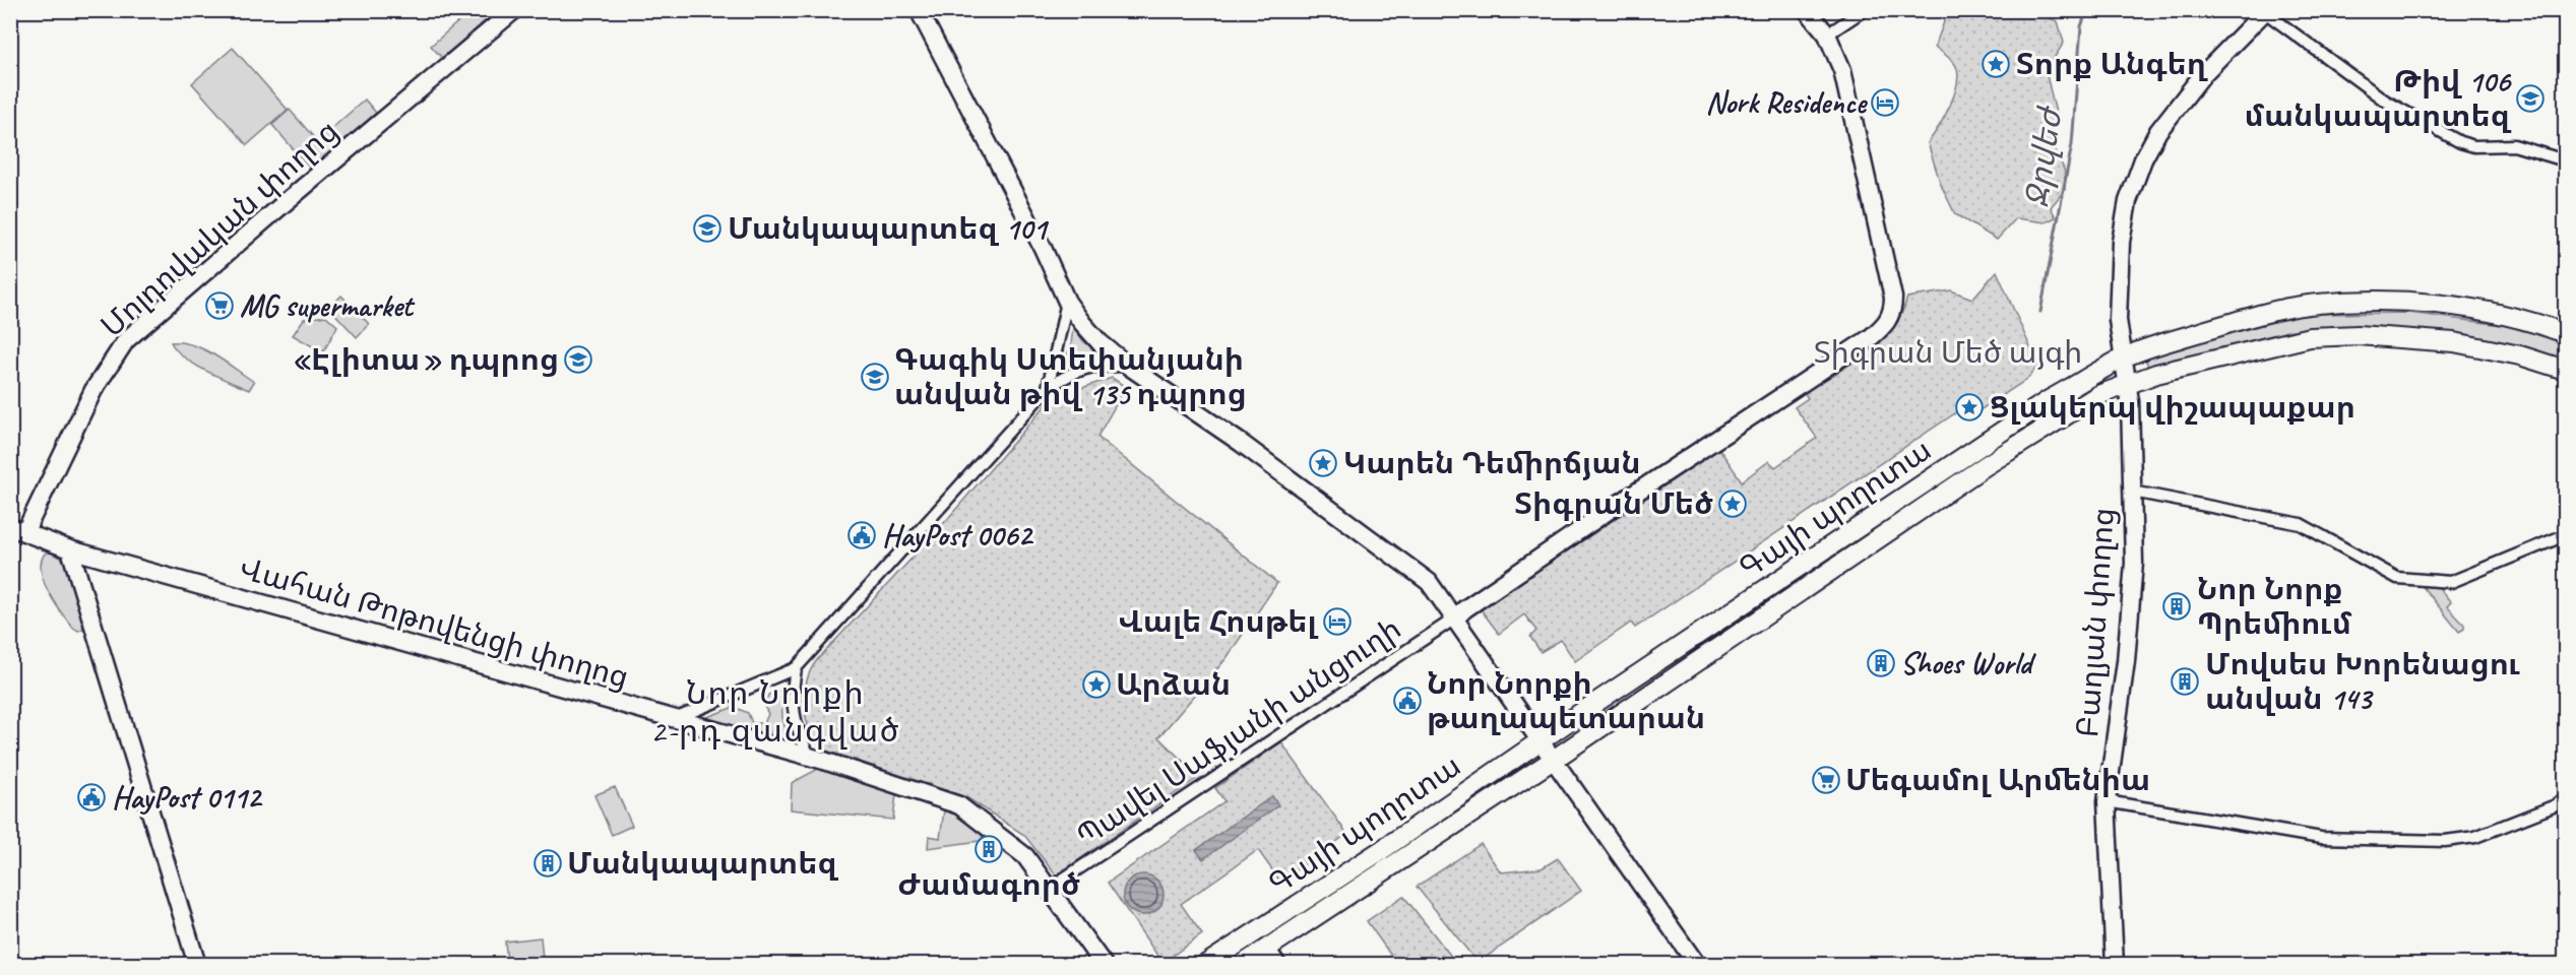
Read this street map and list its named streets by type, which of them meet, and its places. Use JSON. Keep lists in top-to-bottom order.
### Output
{
  "streets": {
    "main road": ["Գայի պողոտա"],
    "street": [
      "Մոլդովական փողոց",
      "Վահան Թոթովենցի փողոց",
      "Բաղյան փողոց",
      "Պավել Սաֆյանի անցուղի"
    ]
  },
  "crossings": [
    ["Գայի պողոտա", "Բաղյան փողոց"],
    ["Վահան Թոթովենցի փողոց", "Պավել Սաֆյանի անցուղի"]
  ],
  "districts": ["Նոր Նորքի 2-րդ զանգված"],
  "water": ["Ջրվեժ"],
  "parks": ["Տիգրան Մեծ այգի"],
  "places": {
    "place": [
      "Տորք Անգեղ",
      "Ցլակերպ վիշապաքար",
      "Կարեն Դեմիրճյան",
      "Տիգրան Մեծ",
      "Արձան"
    ],
    "school or university": [
      "Թիվ 106 մանկապարտեզ",
      "Մանկապարտեզ 101",
      "«Էլիտա» դպրոց",
      "Գագիկ Ստեփանյանի անվան թիվ 135 դպրոց"
    ],
    "hotel": ["Nork Residence", "Վալե Հոսթել"],
    "supermarket": ["MG supermarket", "Մեգամոլ Արմենիա"],
    "public building": ["HayPost 0062", "Նոր Նորքի թաղապետարան", "HayPost 0112"],
    "building": [
      "Նոր Նորք Պրեմիում",
      "Shoes World",
      "Մովսես Խորենացու անվան 143",
      "Ժամագործ",
      "Մանկապարտեզ"
    ]
  }
}
